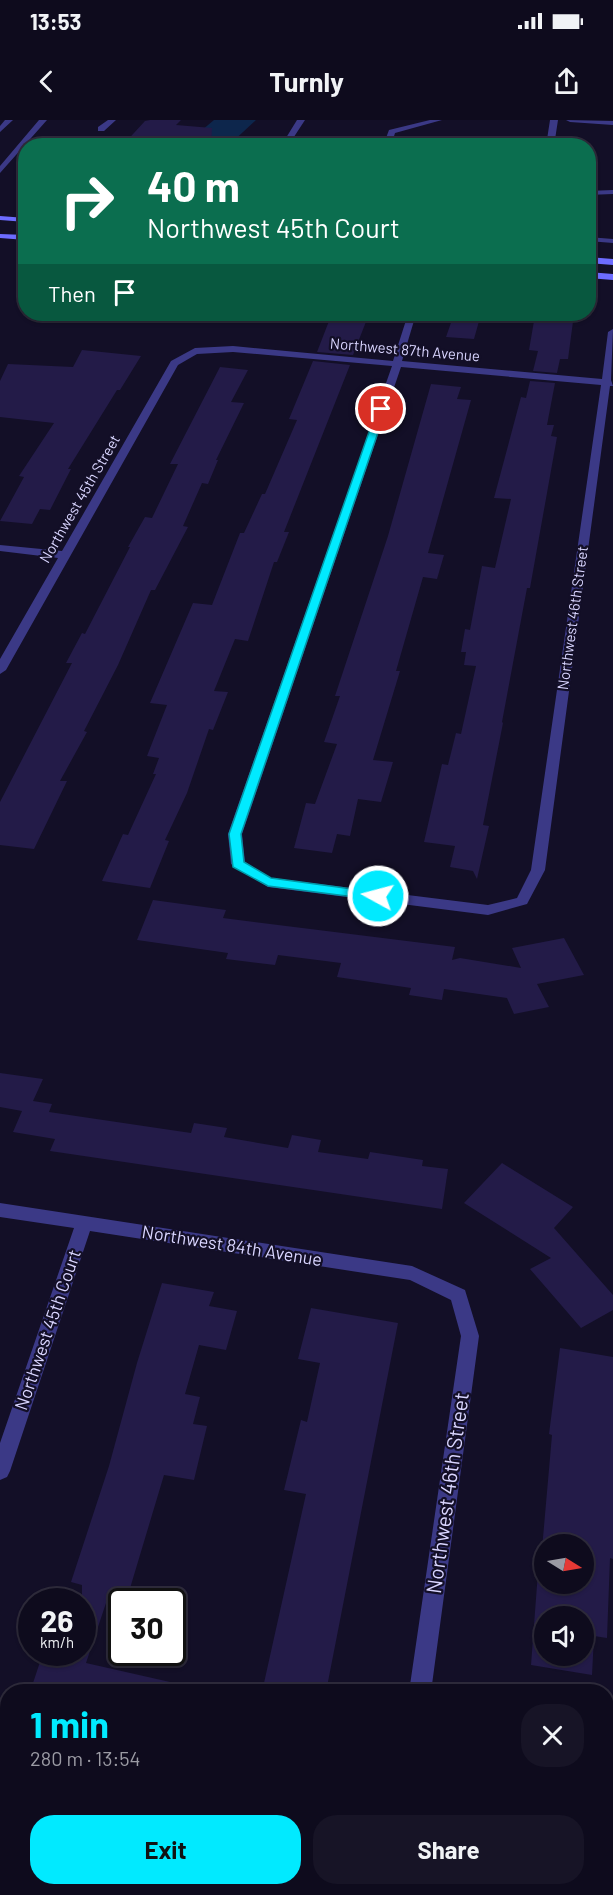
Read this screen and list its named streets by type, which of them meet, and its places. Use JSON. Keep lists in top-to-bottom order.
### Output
{
  "streets": {
    "street": [
      "Northwest 87th Avenue",
      "Northwest 45th Street",
      "Northwest 46th Street",
      "Northwest 84th Avenue",
      "Northwest 45th Court"
    ]
  },
  "crossings": [
    ["Northwest 87th Avenue", "Northwest 45th Street"],
    ["Northwest 87th Avenue", "Northwest 46th Street"],
    ["Northwest 46th Street", "Northwest 84th Avenue"],
    ["Northwest 84th Avenue", "Northwest 45th Court"]
  ],
  "north": "right",
  "page": {
    "status": "13:53",
    "header": "Turnly",
    "turn": ["40 m", "Northwest 45th Court"],
    "then": "Then",
    "speed": "26 km/h",
    "limit": "30",
    "heading": ["1 min", "280 m · 13:54"],
    "buttons": ["Exit", "Share"]
  }
}
